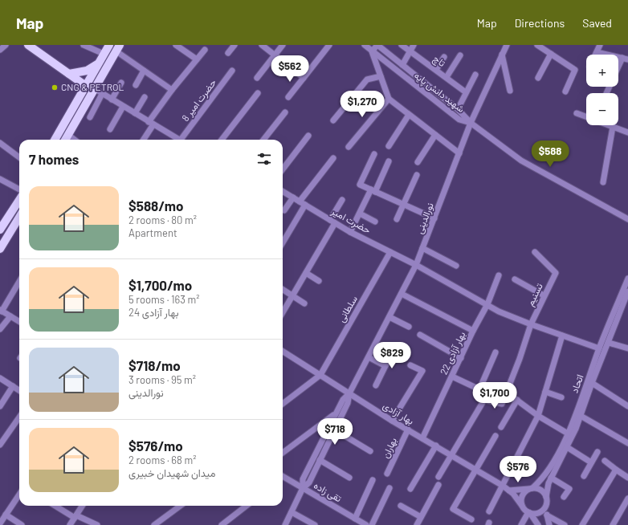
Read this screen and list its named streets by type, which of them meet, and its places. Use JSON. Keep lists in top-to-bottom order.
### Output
{
  "streets": {
    "street": [
      "تاچ",
      "شهید دانش پایه",
      "حضرت امیر 8",
      "نورالدینی",
      "حضرت امیر",
      "تسنیم",
      "سلطانی",
      "بهار آزادی 22",
      "اتحاد",
      "بهار آزادی",
      "بهاران",
      "تقی زاده"
    ]
  },
  "crossings": [
    ["شهید دانش پایه", "نورالدینی"],
    ["نورالدینی", "حضرت امیر"],
    ["نورالدینی", "بهار آزادی 22"],
    ["نورالدینی", "بهار آزادی"],
    ["نورالدینی", "تقی زاده"],
    ["حضرت امیر", "تسنیم"],
    ["حضرت امیر", "سلطانی"],
    ["حضرت امیر", "اتحاد"],
    ["تسنیم", "بهار آزادی"],
    ["سلطانی", "بهار آزادی"],
    ["بهار آزادی 22", "بهار آزادی"],
    ["اتحاد", "بهار آزادی"],
    ["بهار آزادی", "بهاران"]
  ],
  "places": ["CNG & PETROL"],
  "page": {
    "header": "Map",
    "nav": ["Map", "Directions", "Saved"],
    "map_buttons": ["+", "−"],
    "price": [
      "$562",
      "$1,270",
      "$588",
      "$829",
      "$1,700",
      "$718",
      "$576"
    ],
    "heading": "7 homes",
    "list": [
      {
        "name": "$588/mo",
        "note": "2 rooms · 80 m² · Apartment"
      },
      {
        "name": "$1,700/mo",
        "note": "5 rooms · 163 m² · بهار آزادی 24"
      },
      {
        "name": "$718/mo",
        "note": "3 rooms · 95 m² · نورالدینی"
      },
      {
        "name": "$576/mo",
        "note": "2 rooms · 68 m² · میدان شهیدان خبیری"
      }
    ]
  }
}
